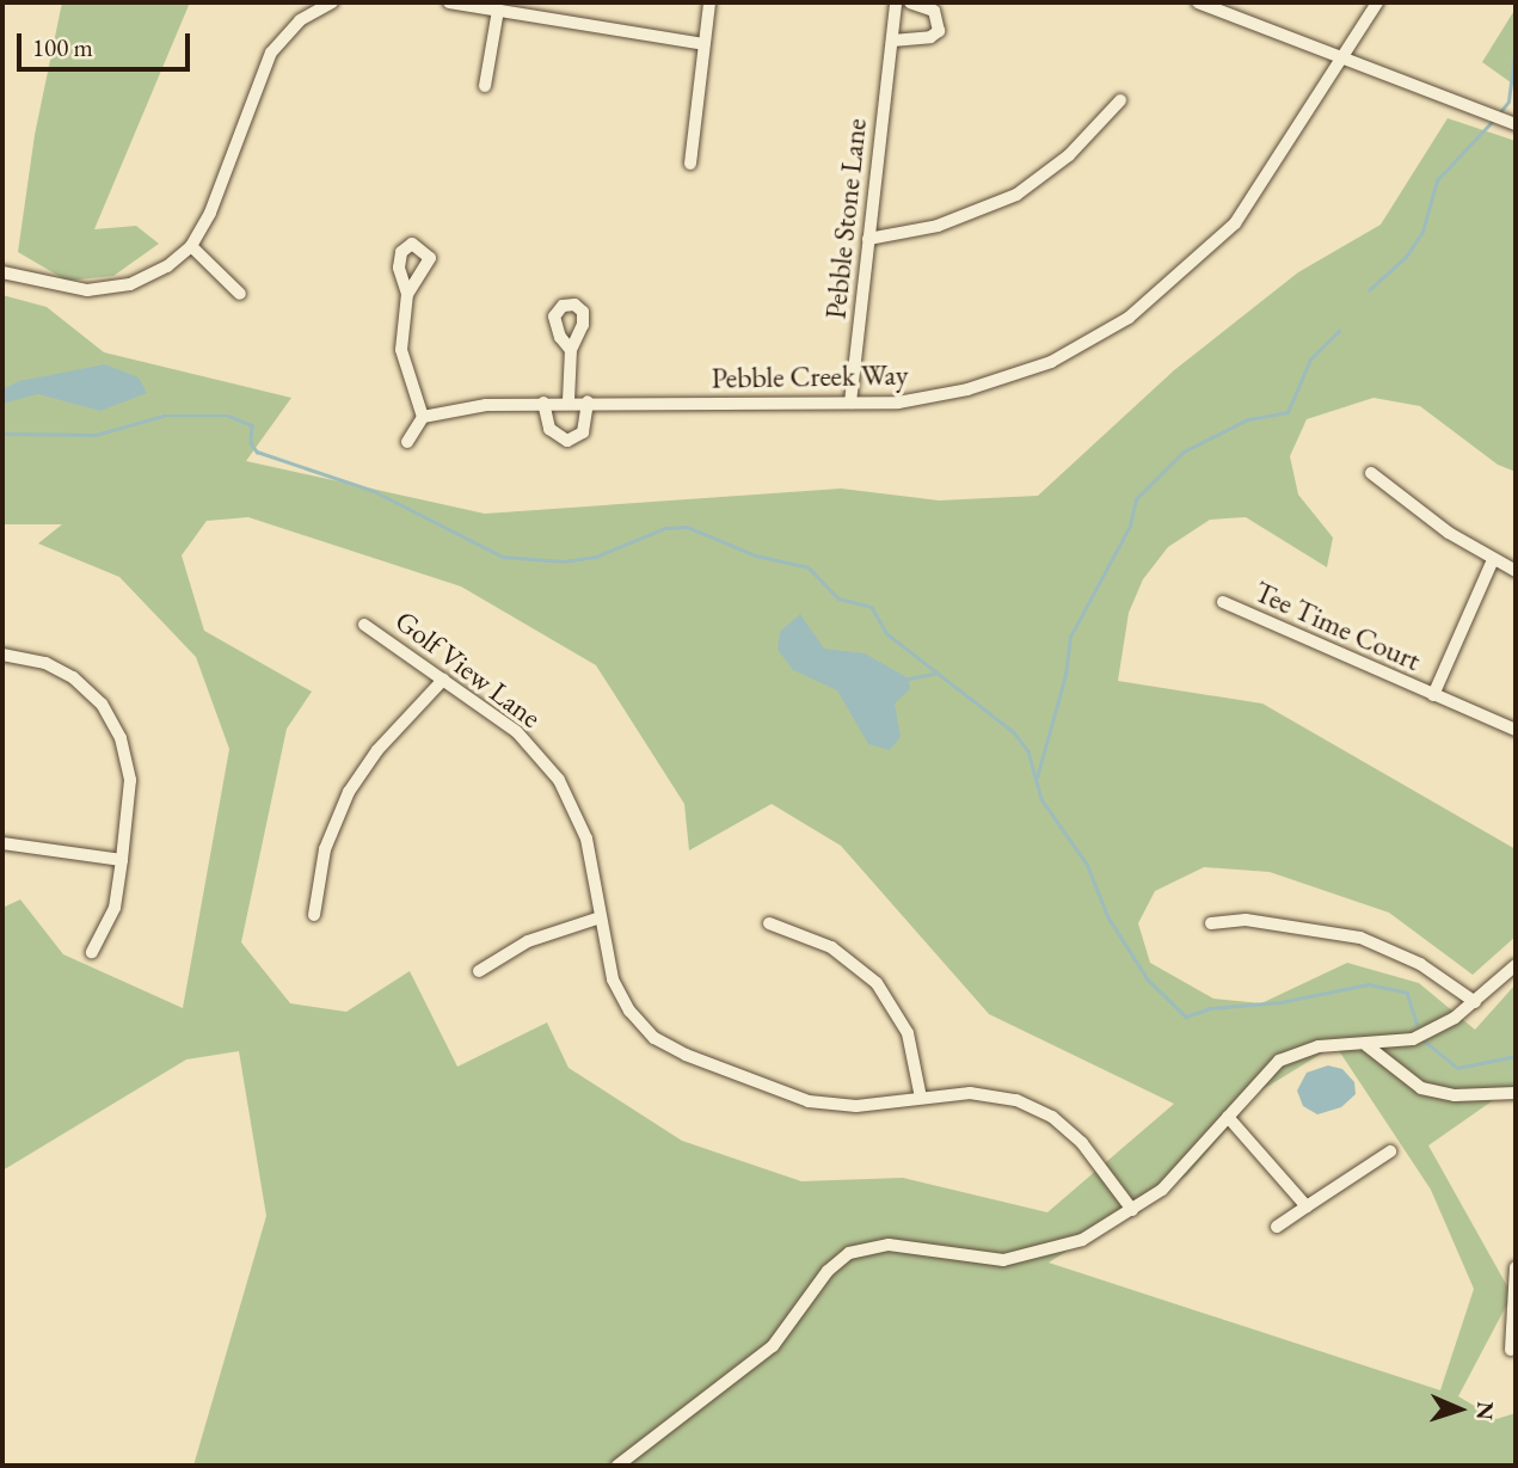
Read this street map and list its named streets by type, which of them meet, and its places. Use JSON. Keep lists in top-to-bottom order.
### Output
{
  "streets": {
    "street": [
      "Pebble Stone Lane",
      "Pebble Creek Way",
      "Tee Time Court",
      "Golf View Lane"
    ]
  },
  "crossings": [
    ["Pebble Stone Lane", "Pebble Creek Way"]
  ],
  "scale_bar": "100 m",
  "north": "right"
}
